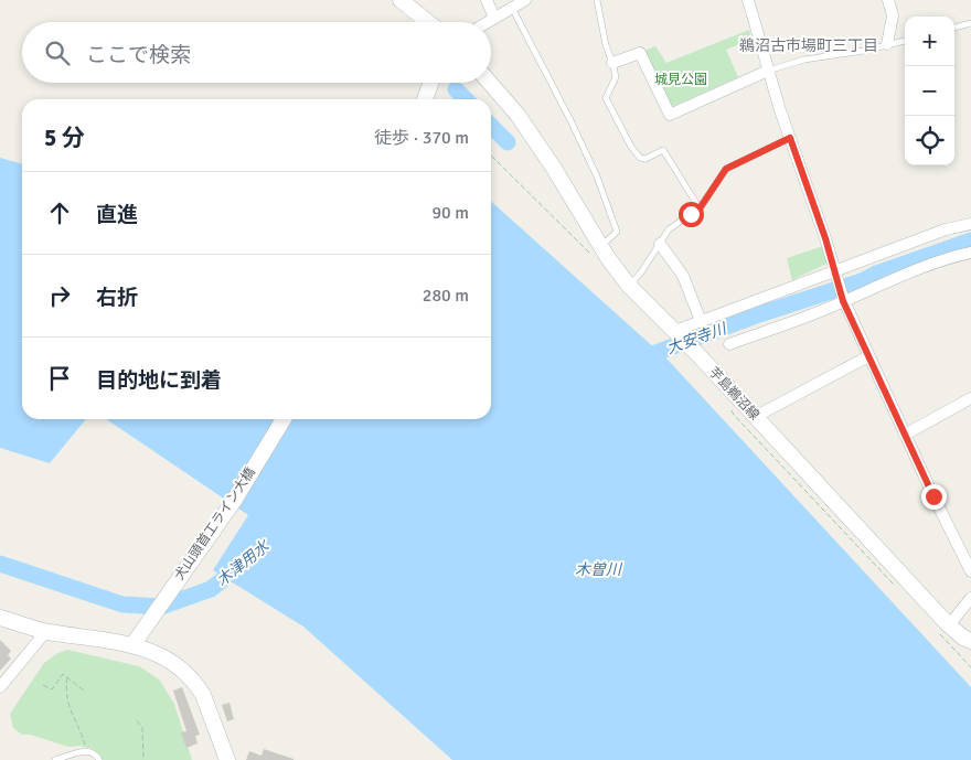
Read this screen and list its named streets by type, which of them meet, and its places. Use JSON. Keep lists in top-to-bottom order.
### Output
{
  "streets": {
    "main road": ["芋島鵜沼線", "犬山頭首工ライン大橋"]
  },
  "districts": ["鵜沼古市場町三丁目"],
  "water": ["大安寺川", "木津用水", "木曽川"],
  "parks": ["城見公園"],
  "page": {
    "map_buttons": ["+", "−"],
    "search": "ここで検索",
    "heading": ["5 分", "徒歩 · 370 m"],
    "list": [
      ["直進", "90 m"],
      ["右折", "280 m"],
      "目的地に到着"
    ]
  }
}
